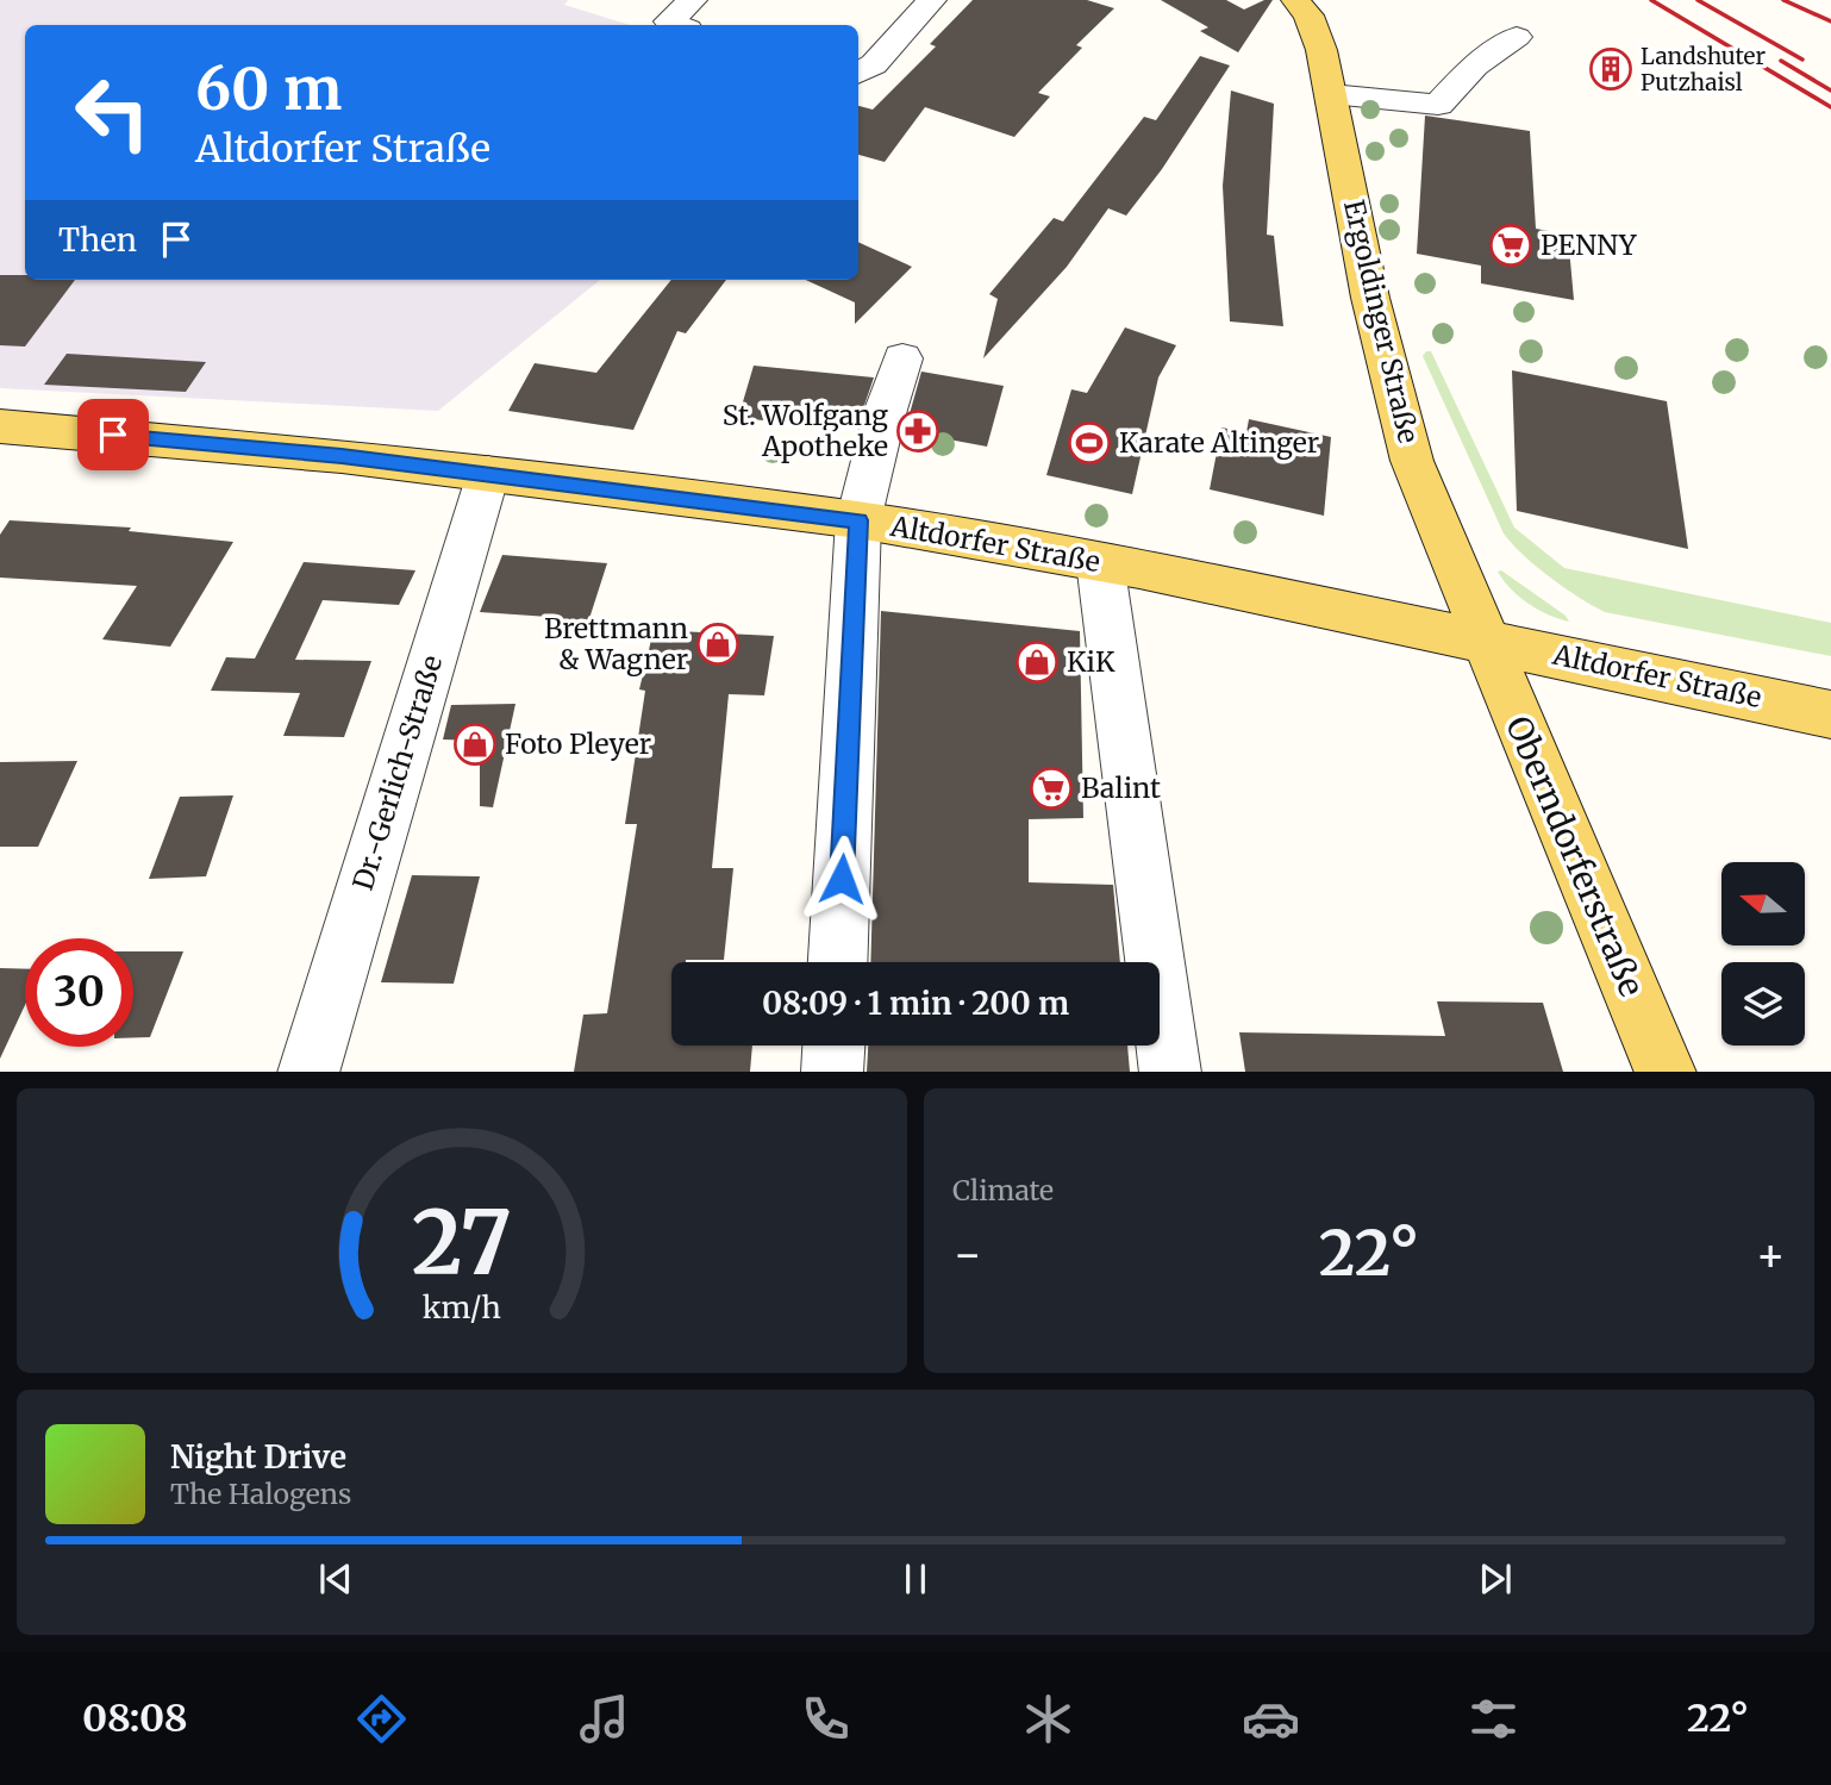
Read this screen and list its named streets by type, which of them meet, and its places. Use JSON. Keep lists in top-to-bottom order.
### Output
{
  "streets": {
    "main road": ["Ergoldinger Straße", "Altdorfer Straße", "Oberndorferstraße"],
    "street": ["Dr.-Gerlich-Straße"]
  },
  "crossings": [
    ["Ergoldinger Straße", "Altdorfer Straße"],
    ["Ergoldinger Straße", "Oberndorferstraße"],
    ["Altdorfer Straße", "Dr.-Gerlich-Straße"],
    ["Altdorfer Straße", "Oberndorferstraße"]
  ],
  "places": {
    "building": ["Landshuter Putzhaisl"],
    "supermarket": ["PENNY", "Balint"],
    "pharmacy": ["St. Wolfgang Apotheke"],
    "sports": ["Karate Altinger"],
    "shop": ["Brettmann & Wagner", "KiK", "Foto Pleyer"]
  },
  "north": "left",
  "page": {
    "turn": ["60 m", "Altdorfer Straße"],
    "then": "Then",
    "limit": "30",
    "trip": "08:09 · 1 min · 200 m",
    "tile": "Climate",
    "heat": ["−", "22°", "+"],
    "song": ["Night Drive", "The Halogens"],
    "tabs": ["08:08", "22°"],
    "gauge": ["27", "km/h"]
  }
}
